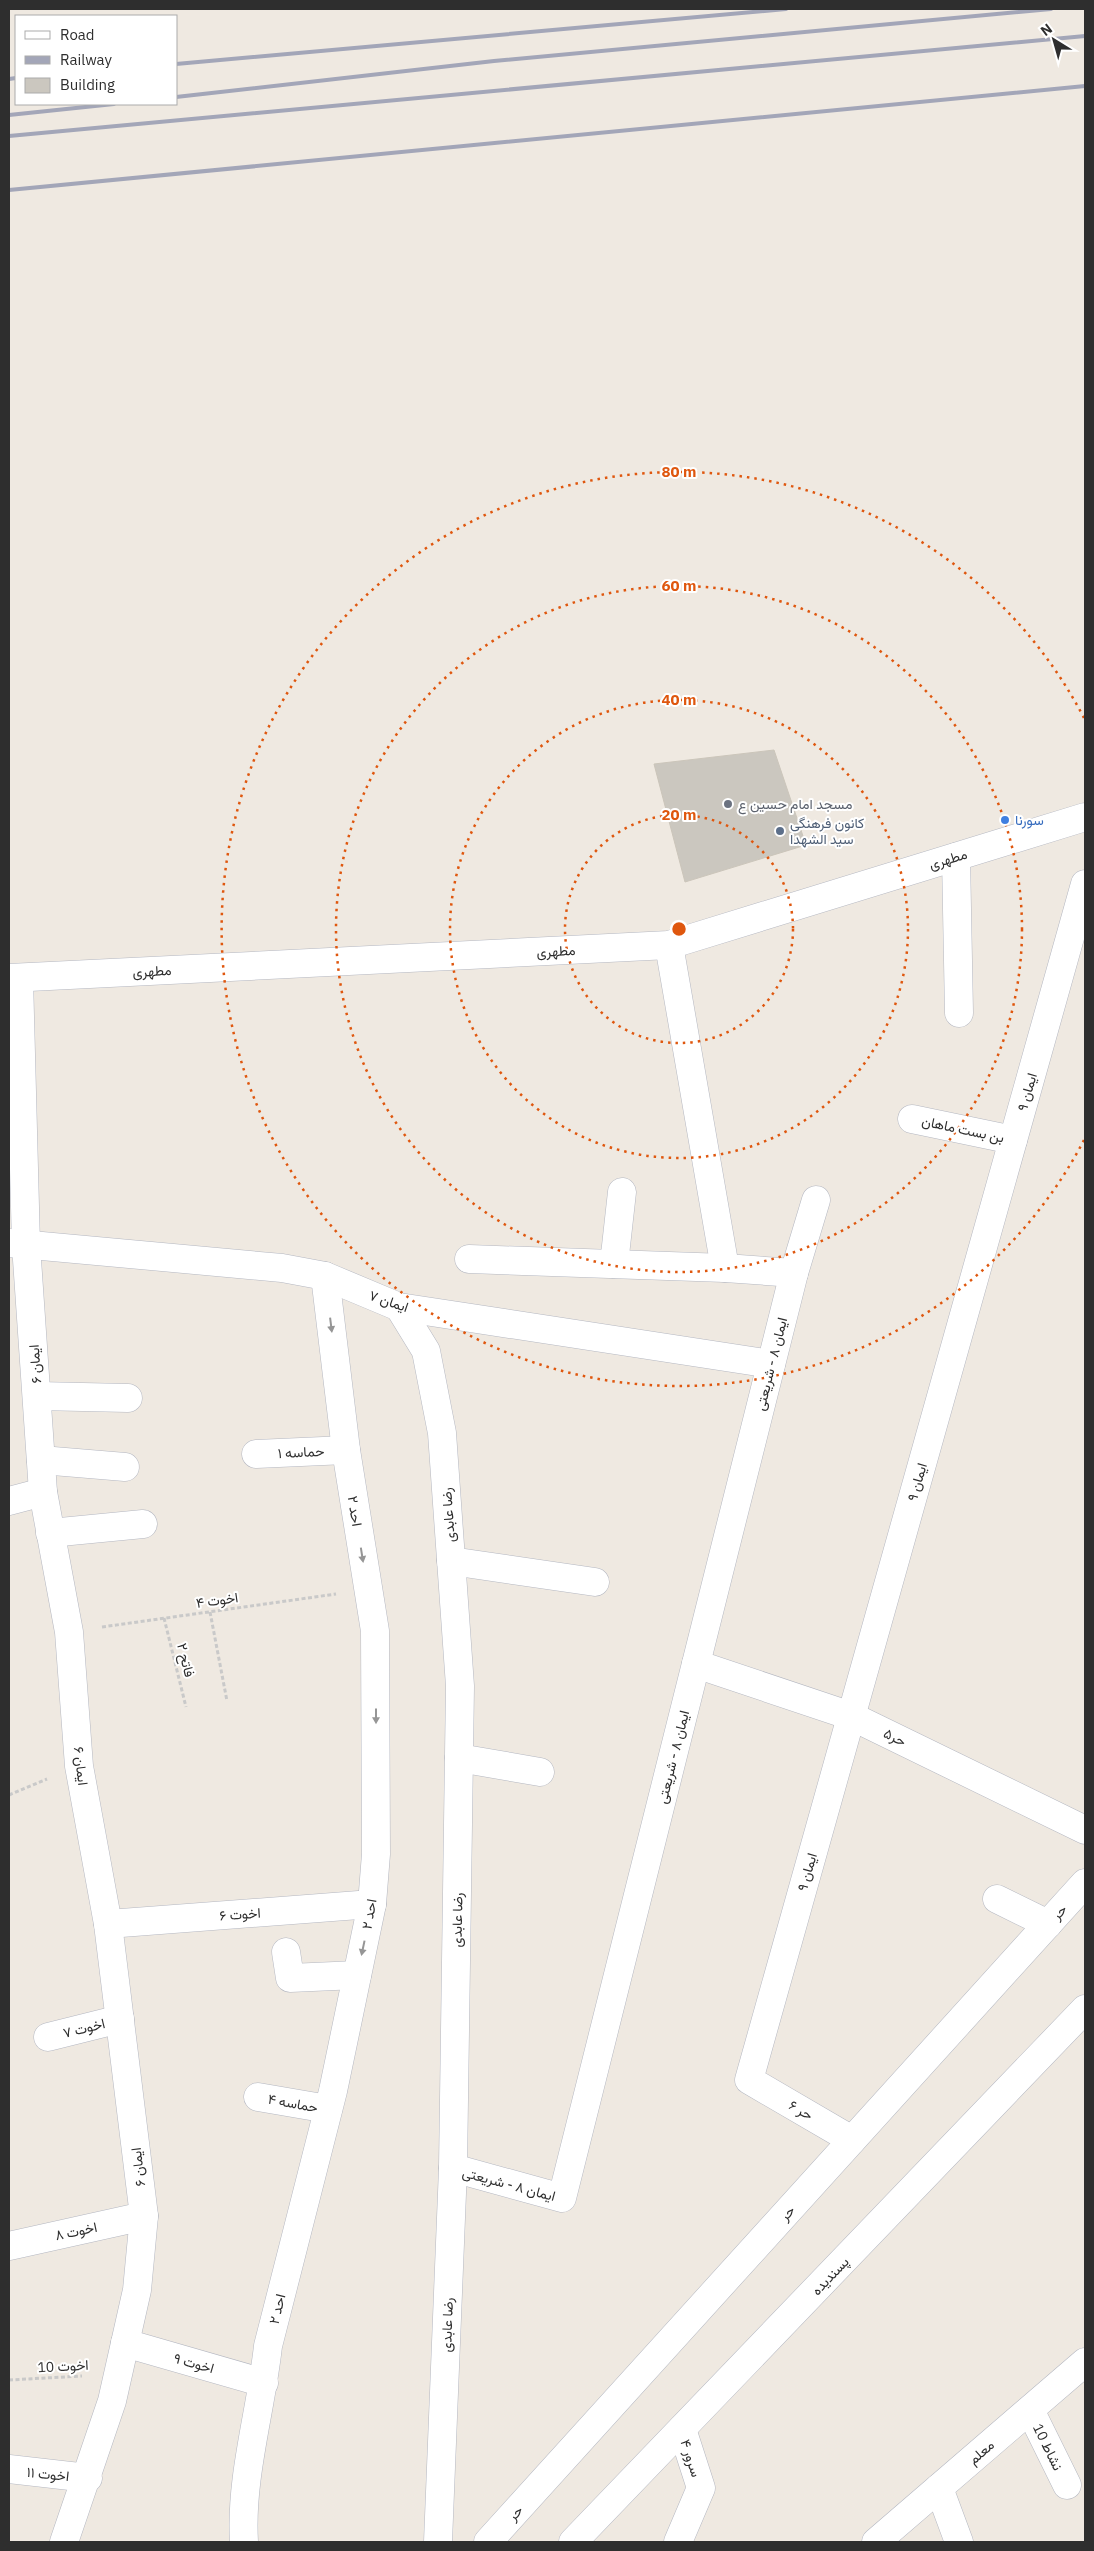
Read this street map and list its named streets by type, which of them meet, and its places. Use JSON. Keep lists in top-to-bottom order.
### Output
{
  "streets": {
    "street": [
      "مطهری",
      "ایمان ۹",
      "بن بست ماهان",
      "ایمان ۷",
      "ایمان ۶",
      "ایمان ۸ - شریعتی",
      "حماسه ۱",
      "احد ۲",
      "رضا عابدی",
      "حر۵",
      "حر",
      "اخوت ۶",
      "اخوت ۷",
      "حماسه ۴",
      "حر ۶",
      "اخوت ۸",
      "پسندیده",
      "اخوت ۹",
      "نشاط 10",
      "معلم",
      "سرور ۴",
      "اخوت ۱۱"
    ],
    "path": ["اخوت ۴", "فاتح ۲", "اخوت 10"]
  },
  "crossings": [
    ["مطهری", "ایمان ۶"],
    ["ایمان ۹", "بن بست ماهان"],
    ["ایمان ۹", "حر۵"],
    ["ایمان ۹", "حر ۶"],
    ["ایمان ۷", "ایمان ۶"],
    ["ایمان ۷", "ایمان ۸ - شریعتی"],
    ["ایمان ۷", "احد ۲"],
    ["ایمان ۷", "رضا عابدی"],
    ["ایمان ۶", "اخوت ۴"],
    ["ایمان ۶", "اخوت ۶"],
    ["ایمان ۶", "اخوت ۷"],
    ["ایمان ۶", "اخوت ۸"],
    ["ایمان ۶", "اخوت ۹"],
    ["ایمان ۶", "اخوت 10"],
    ["ایمان ۶", "اخوت ۱۱"],
    ["ایمان ۸ - شریعتی", "رضا عابدی"],
    ["ایمان ۸ - شریعتی", "حر۵"],
    ["حماسه ۱", "احد ۲"],
    ["احد ۲", "اخوت ۴"],
    ["احد ۲", "اخوت ۶"],
    ["احد ۲", "حماسه ۴"],
    ["احد ۲", "اخوت ۹"],
    ["اخوت ۴", "فاتح ۲"],
    ["حر", "حر ۶"],
    ["پسندیده", "سرور ۴"],
    ["نشاط 10", "معلم"]
  ],
  "one_way": ["احد ۲"],
  "places": ["مسجد امام حسین ع", "سورنا", "کانون فرهنگی سید الشهدا"],
  "legend": ["Road", "Railway", "Building"],
  "north": "top left",
  "rings": [
    "80 m",
    "60 m",
    "40 m",
    "20 m"
  ]
}
